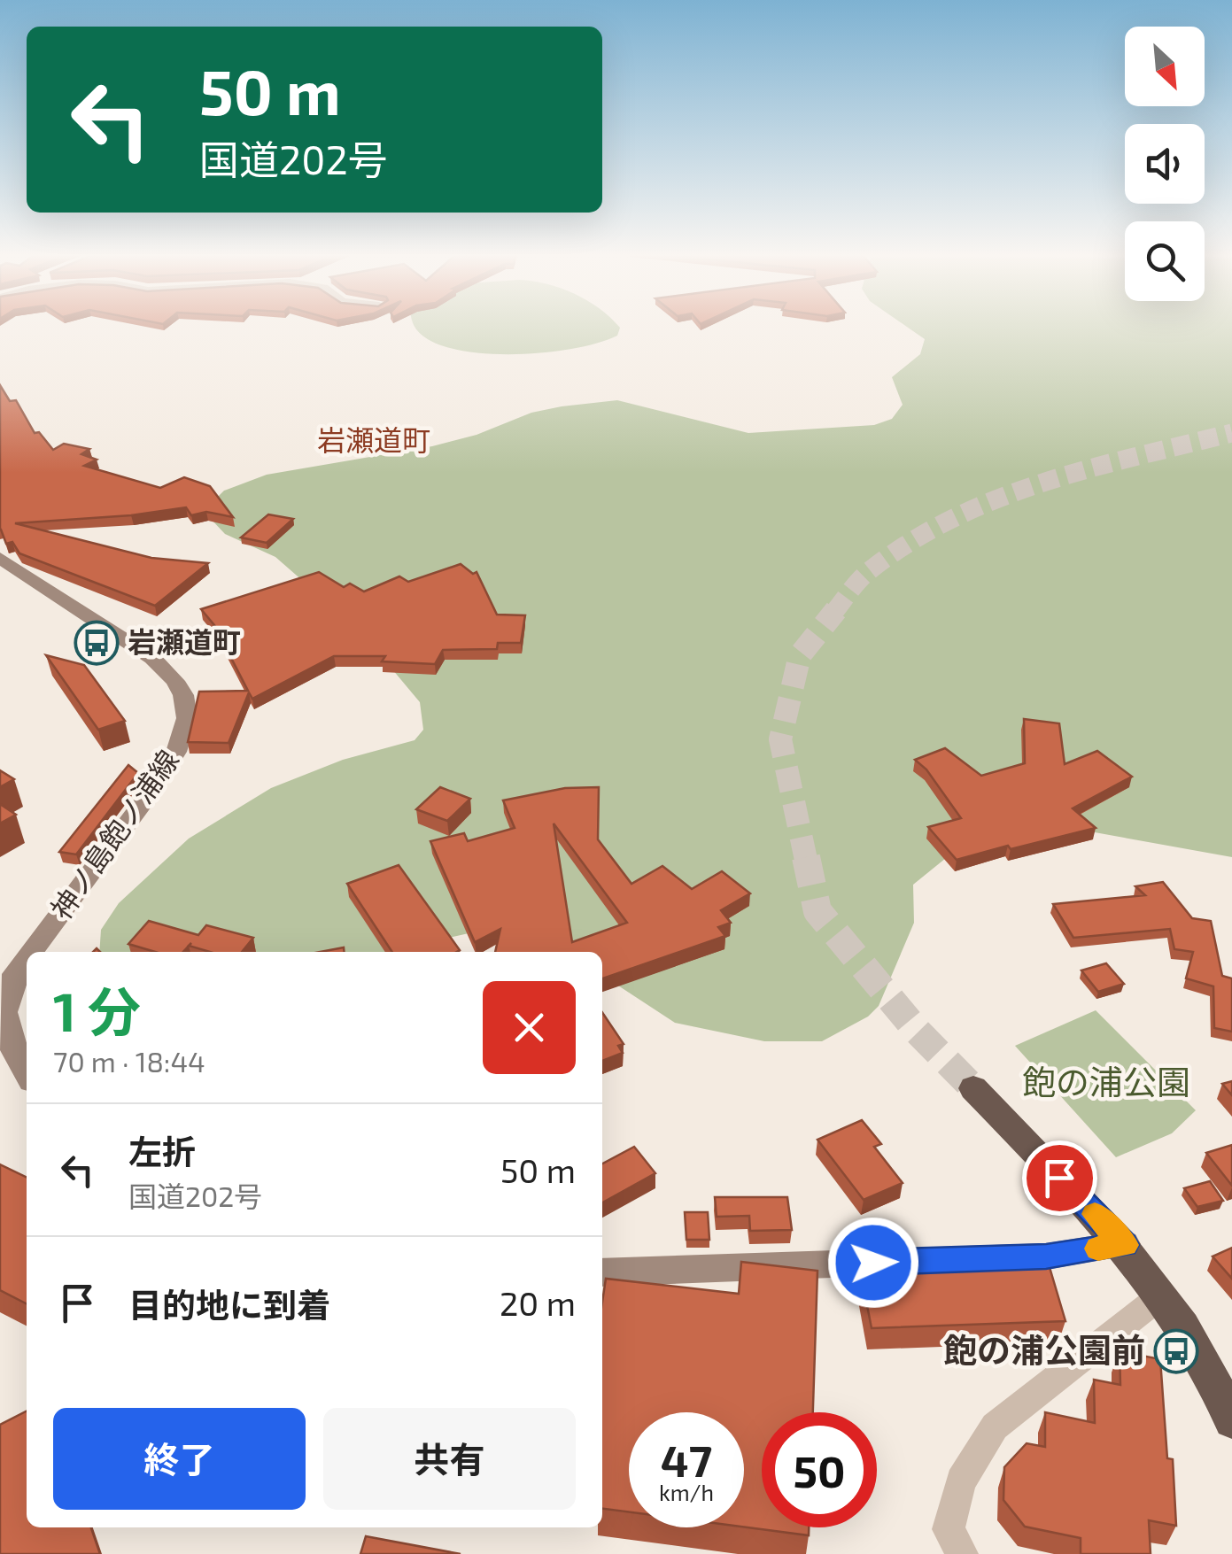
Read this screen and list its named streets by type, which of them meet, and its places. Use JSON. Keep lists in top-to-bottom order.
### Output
{
  "streets": {
    "main road": ["神ノ島飽ノ浦線"]
  },
  "districts": ["岩瀬道町"],
  "parks": ["飽の浦公園"],
  "places": {
    "bus stop": ["岩瀬道町", "飽の浦公園前"]
  },
  "north": "bottom right",
  "page": {
    "turn": ["50 m", "国道202号"],
    "heading": ["1 分", "70 m · 18:44"],
    "list": [
      {
        "name": "左折",
        "note": "国道202号",
        "value": "50 m"
      },
      {
        "name": "目的地に到着",
        "value": "20 m"
      }
    ],
    "buttons": ["終了", "共有"],
    "speed": "47 km/h",
    "limit": "50"
  }
}
